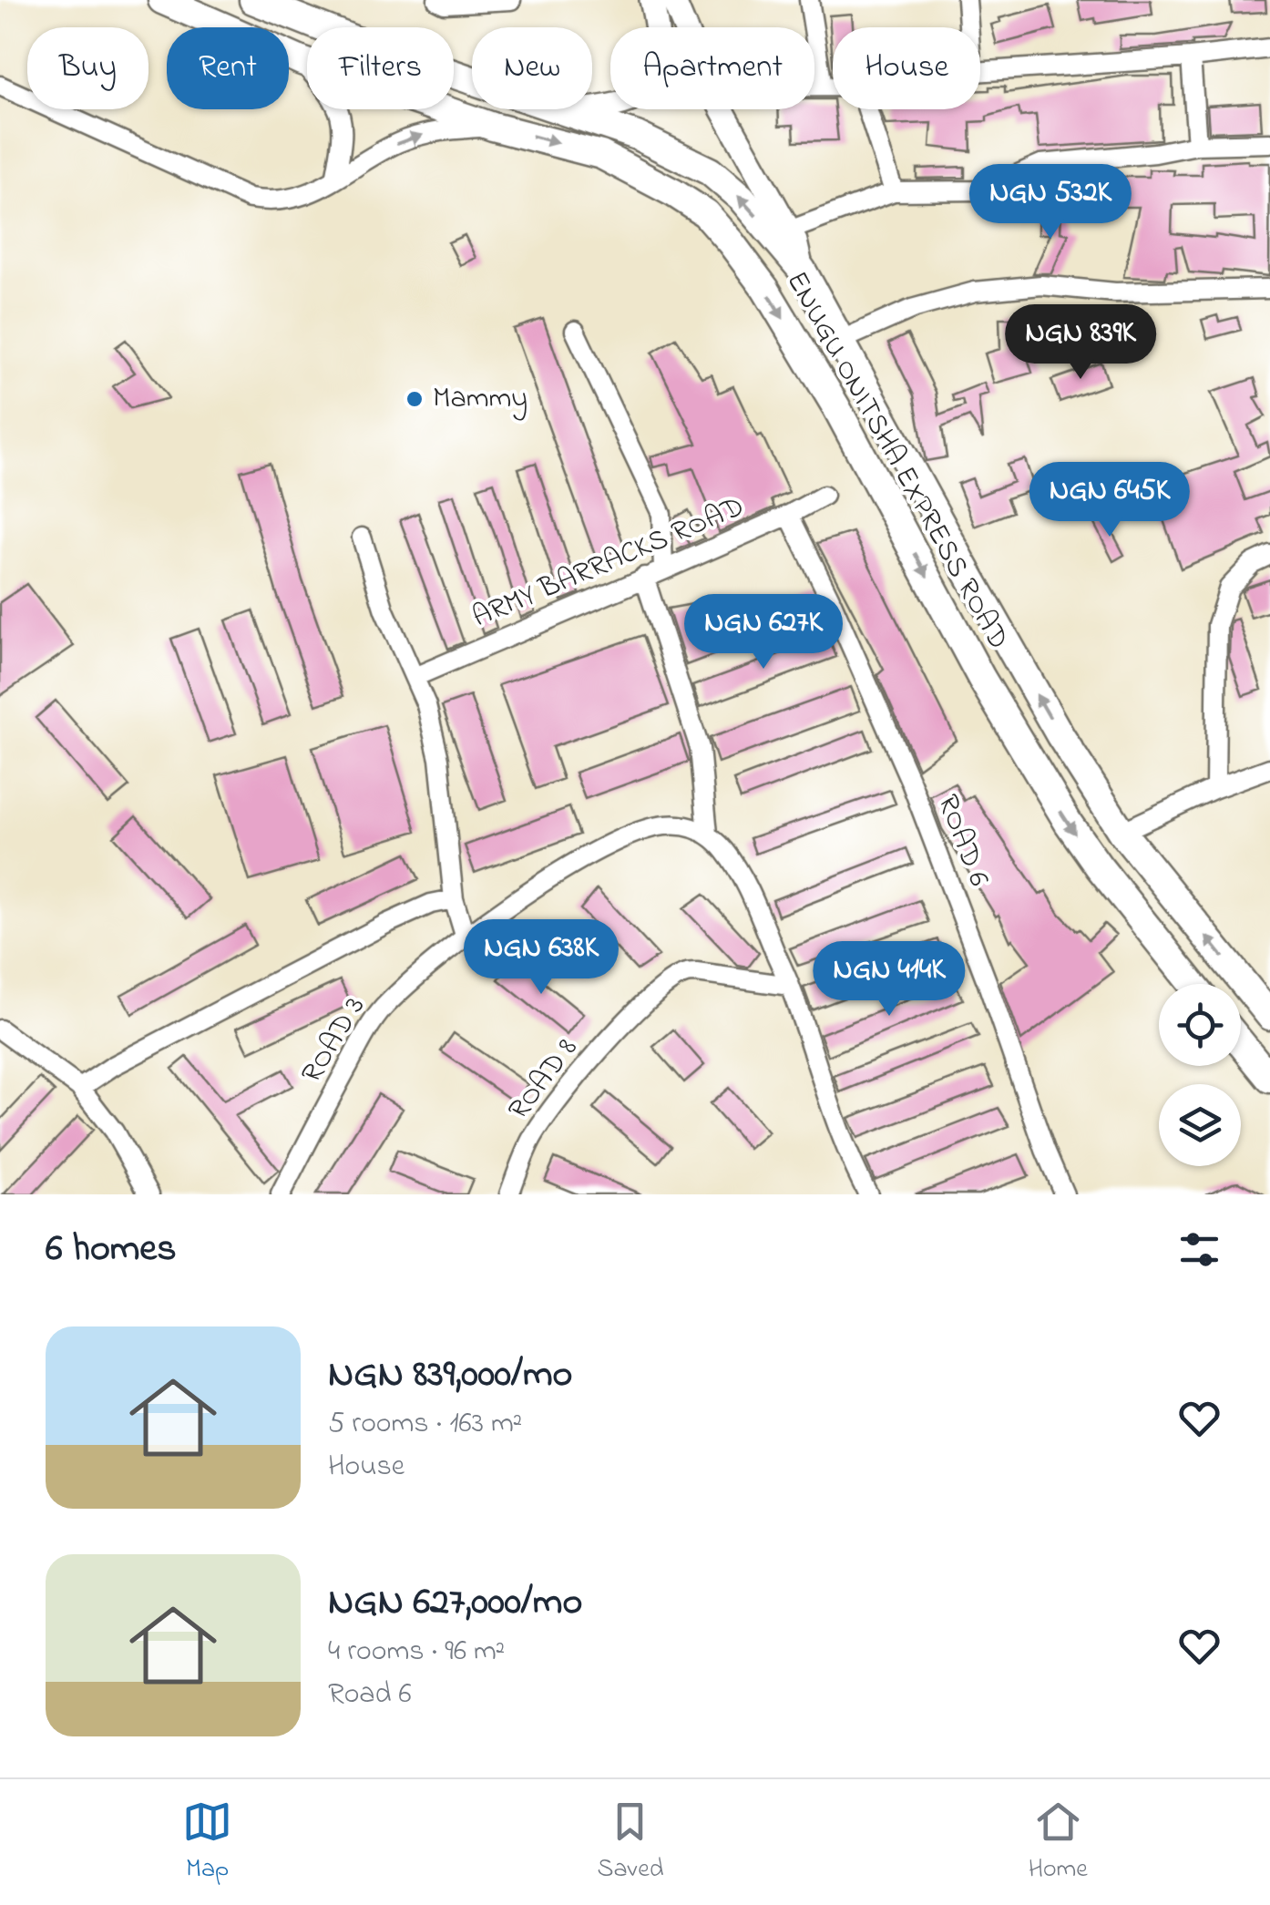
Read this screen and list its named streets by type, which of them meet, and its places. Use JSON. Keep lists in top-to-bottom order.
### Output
{
  "streets": {
    "highway": ["ENUGU ONITSHA EXPRESS ROAD"],
    "street": [
      "ARMY BARRACKS ROAD",
      "ROAD 6",
      "ROAD 3",
      "ROAD 8"
    ]
  },
  "crossings": [
    ["ARMY BARRACKS ROAD", "ROAD 6"]
  ],
  "places": ["Mammy"],
  "page": {
    "chip": [
      "Buy",
      "Rent",
      "Filters",
      "New",
      "Apartment",
      "House"
    ],
    "price": [
      "NGN 532K",
      "NGN 839K",
      "NGN 645K",
      "NGN 627K",
      "NGN 638K",
      "NGN 414K"
    ],
    "heading": "6 homes",
    "list": [
      {
        "name": "NGN 839,000/mo",
        "note": "5 rooms · 163 m² · House"
      },
      {
        "name": "NGN 627,000/mo",
        "note": "4 rooms · 96 m² · Road 6"
      }
    ],
    "tabs": ["Map", "Saved", "Home"]
  }
}
